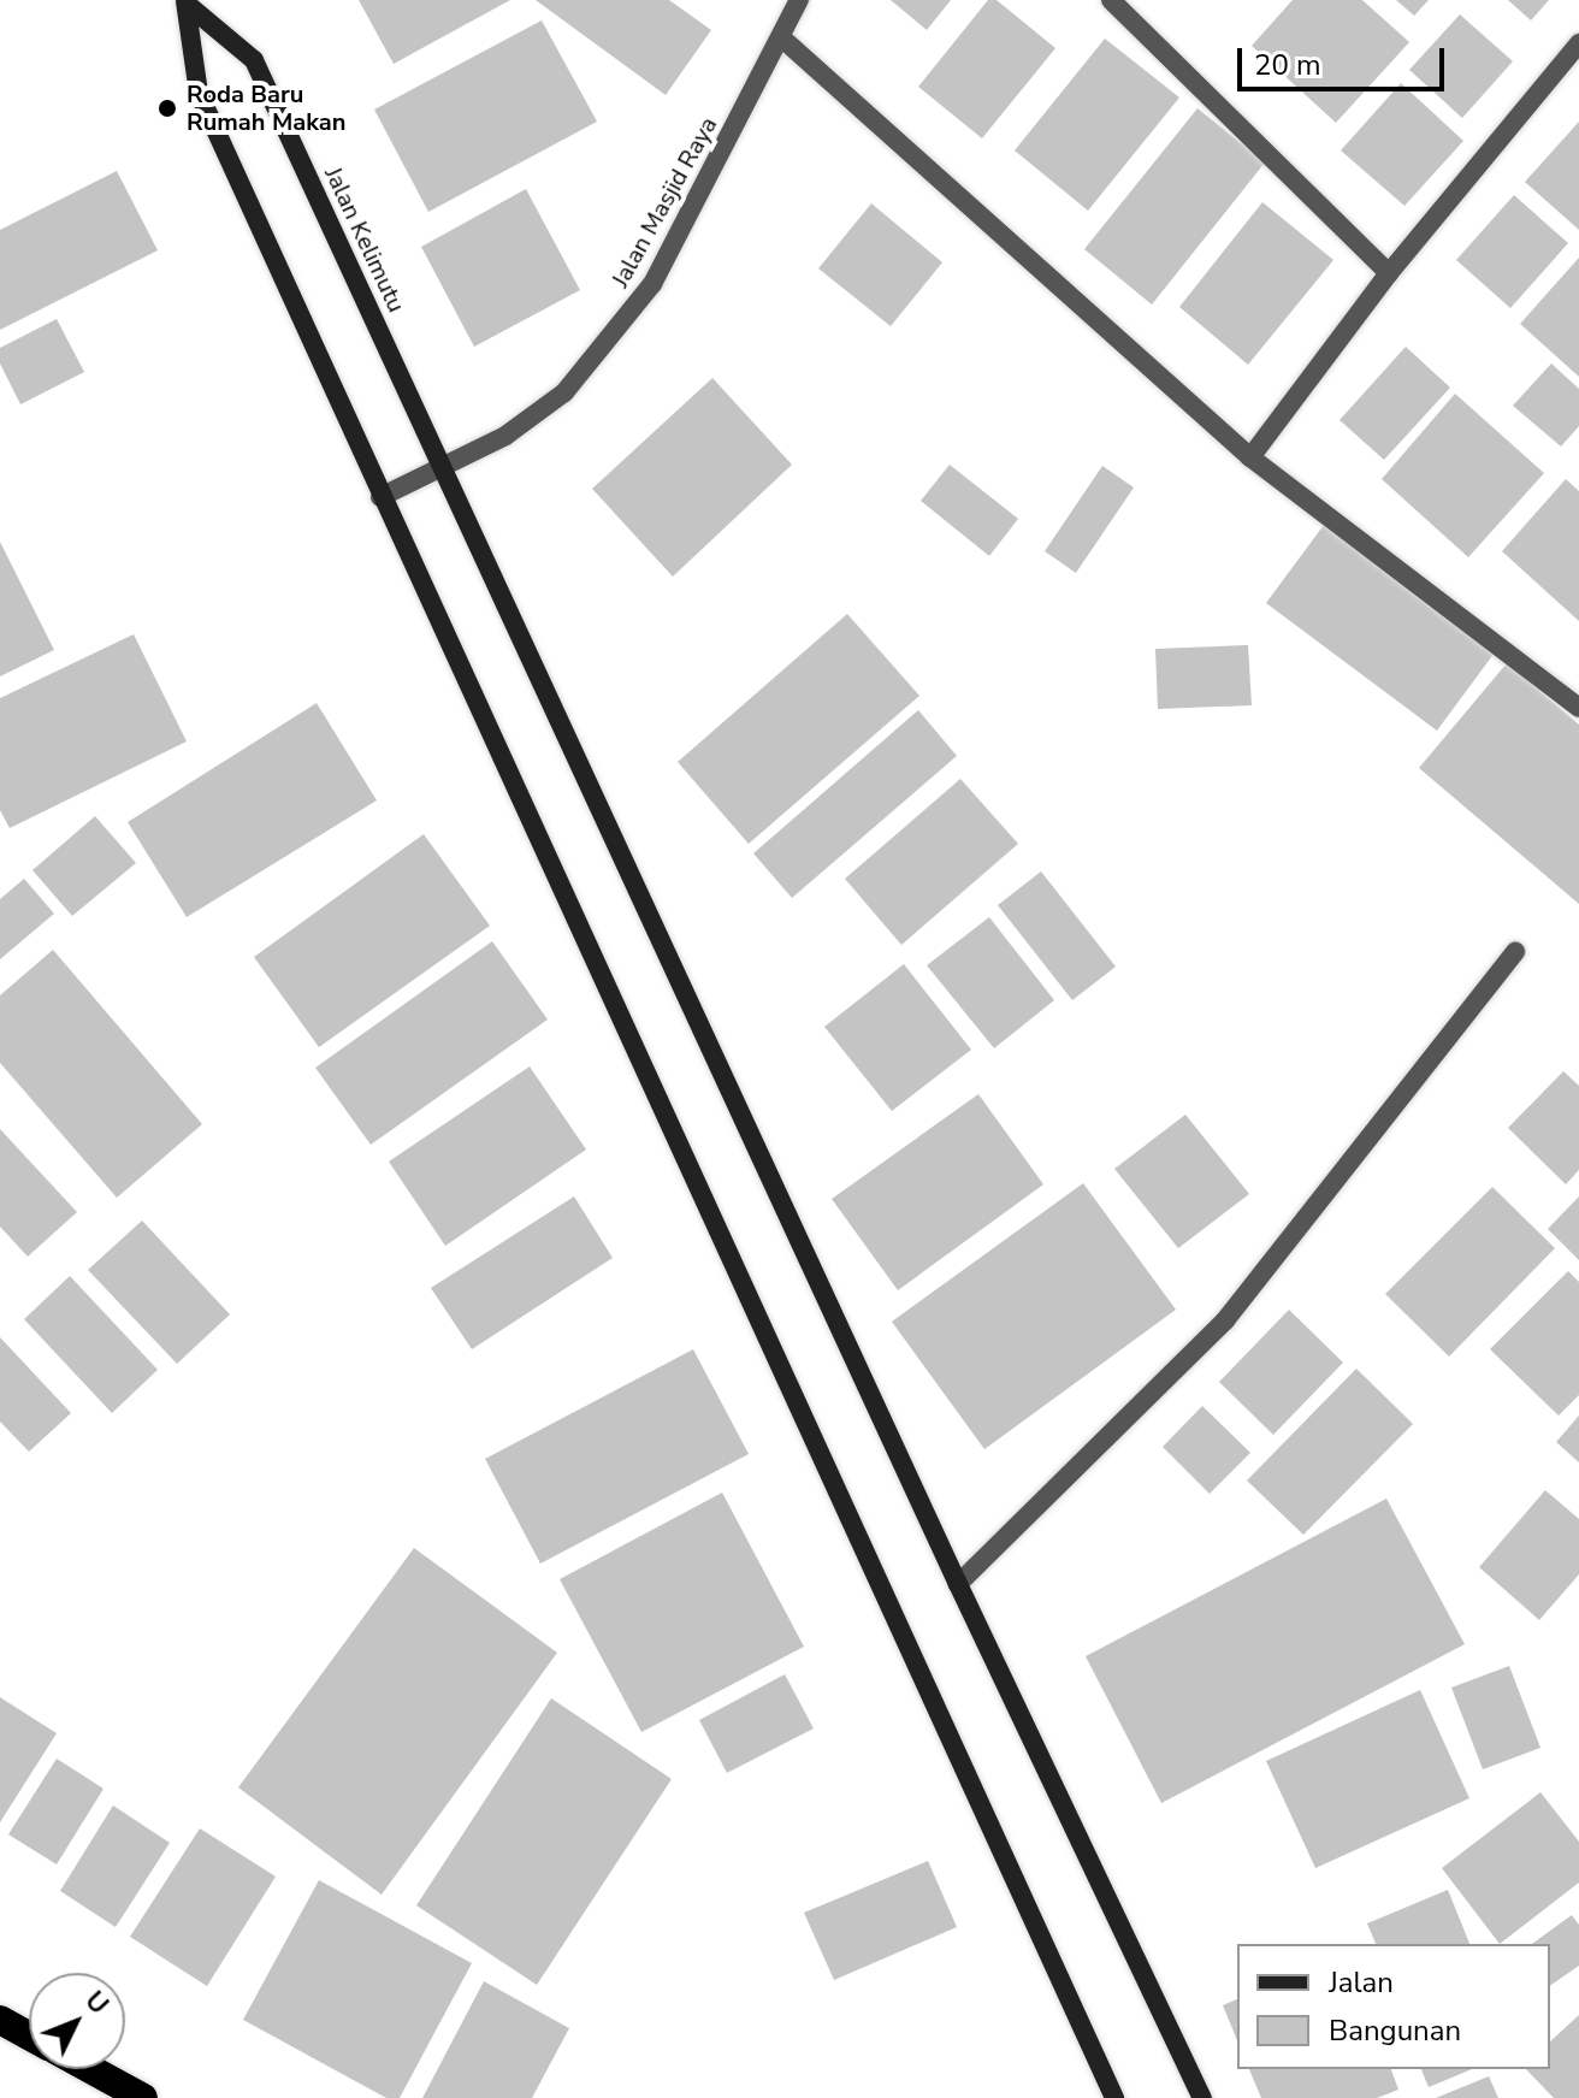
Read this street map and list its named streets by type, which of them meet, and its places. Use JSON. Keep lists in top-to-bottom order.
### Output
{
  "streets": {
    "street": ["Jalan Masjid Raya", "Jalan Kelimutu"]
  },
  "crossings": [
    ["Jalan Masjid Raya", "Jalan Kelimutu"]
  ],
  "places": ["Roda Baru Rumah Makan"],
  "legend": ["Jalan", "Bangunan"],
  "scale_bar": "20 m",
  "north": "top right"
}
